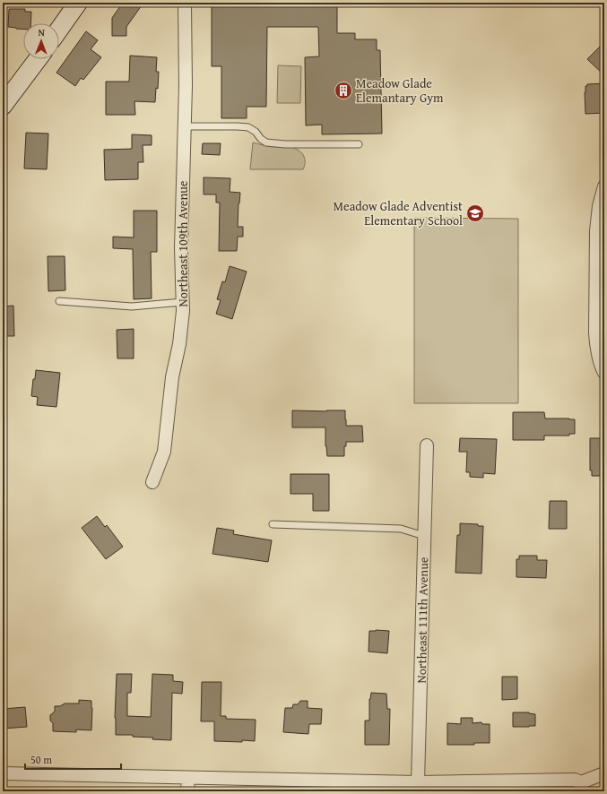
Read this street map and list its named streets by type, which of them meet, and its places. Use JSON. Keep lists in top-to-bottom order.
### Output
{
  "streets": {
    "street": ["Northeast 109th Avenue", "Northeast 111th Avenue"]
  },
  "places": {
    "building": ["Meadow Glade Elemantary Gym"],
    "school or university": ["Meadow Glade Adventist Elementary School"]
  },
  "scale_bar": "50 m",
  "north": "top"
}
